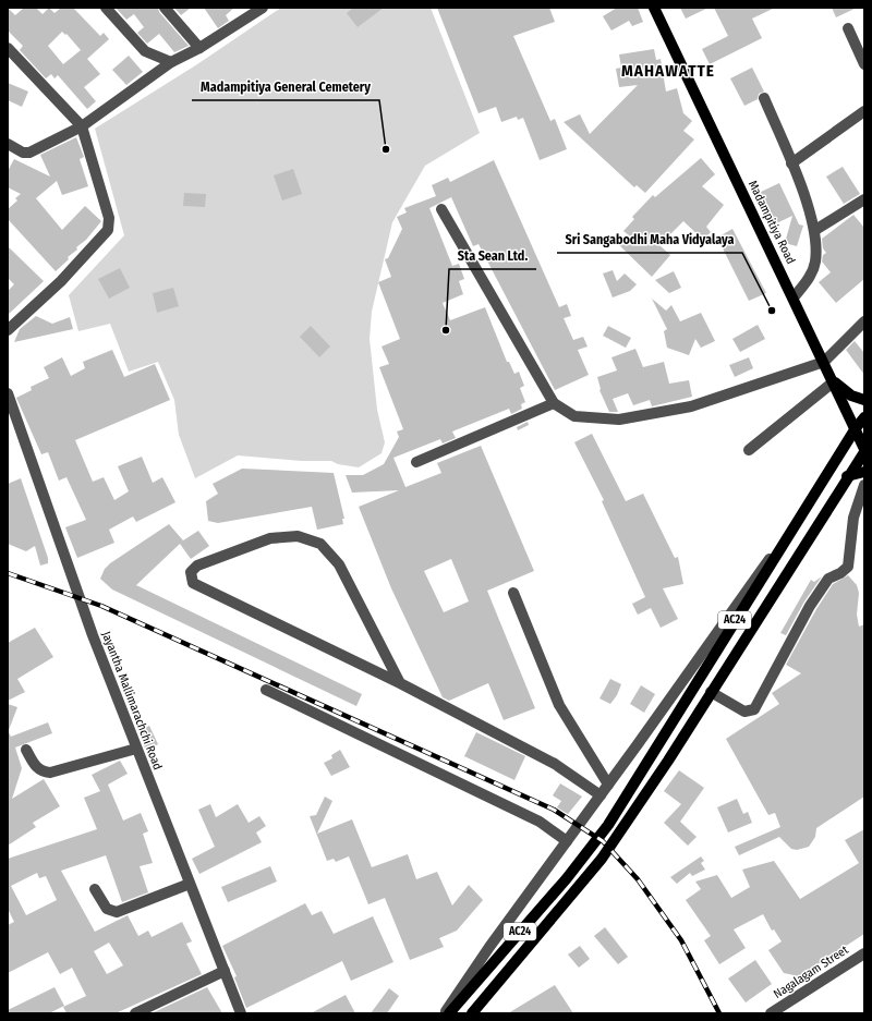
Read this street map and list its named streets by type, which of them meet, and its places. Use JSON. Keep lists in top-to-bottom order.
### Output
{
  "streets": {
    "main road": ["Madampitiya Road", "AC24"],
    "street": ["Jayantha Mallimarachchi Road", "Nagalagam Street"]
  },
  "crossings": [
    ["Madampitiya Road", "AC24"]
  ],
  "districts": ["MAHAWATTE"],
  "places": ["Madampitiya General Cemetery", "Sri Sangabodhi Maha Vidyalaya", "Sta Sean Ltd."]
}
